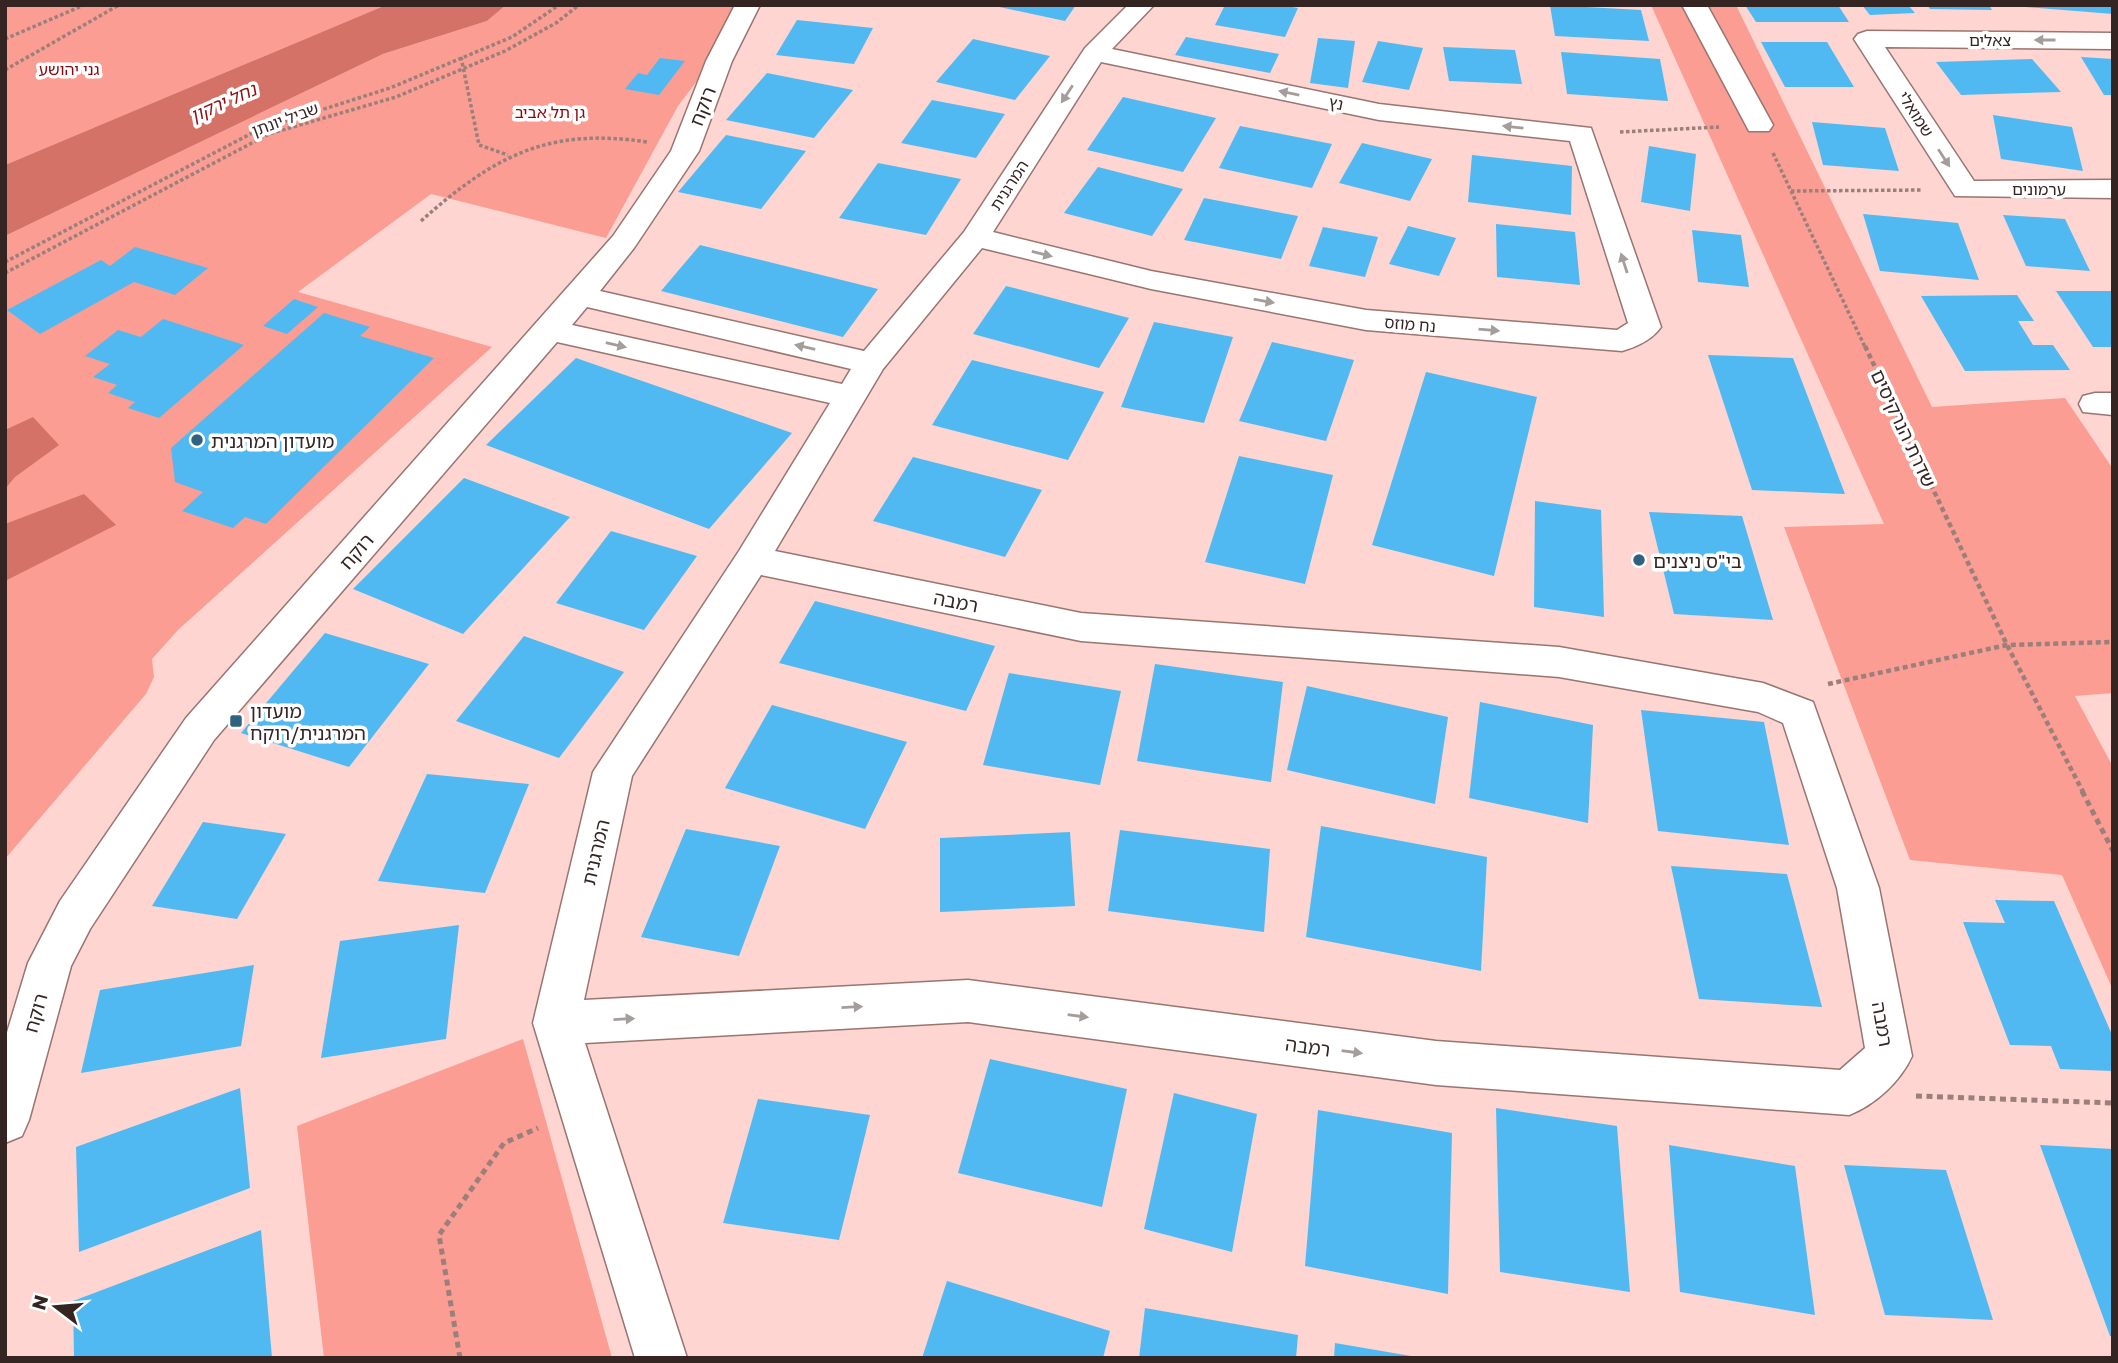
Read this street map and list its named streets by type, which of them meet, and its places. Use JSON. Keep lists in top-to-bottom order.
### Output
{
  "streets": {
    "street": [
      "צאלים",
      "נץ",
      "רוקח",
      "שמואלי",
      "המרגנית",
      "ערמונים",
      "נח מוזס",
      "רמבה"
    ],
    "path": ["שביל יונתן", "שדרת הנרקיסים"]
  },
  "crossings": [
    ["צאלים", "שמואלי"],
    ["נץ", "המרגנית"],
    ["נץ", "נח מוזס"],
    ["שמואלי", "ערמונים"],
    ["המרגנית", "נח מוזס"],
    ["המרגנית", "רמבה"]
  ],
  "one_way": [
    "צאלים",
    "נץ",
    "שמואלי",
    "רמבה"
  ],
  "water": ["נחל ירקון"],
  "parks": ["גני יהושע", "גן תל אביב"],
  "places": {
    "other": ["מועדון המרגנית", "בי\"ס ניצנים"],
    "transit": ["מועדון המרגנית/רוקח"]
  },
  "north": "left"
}
